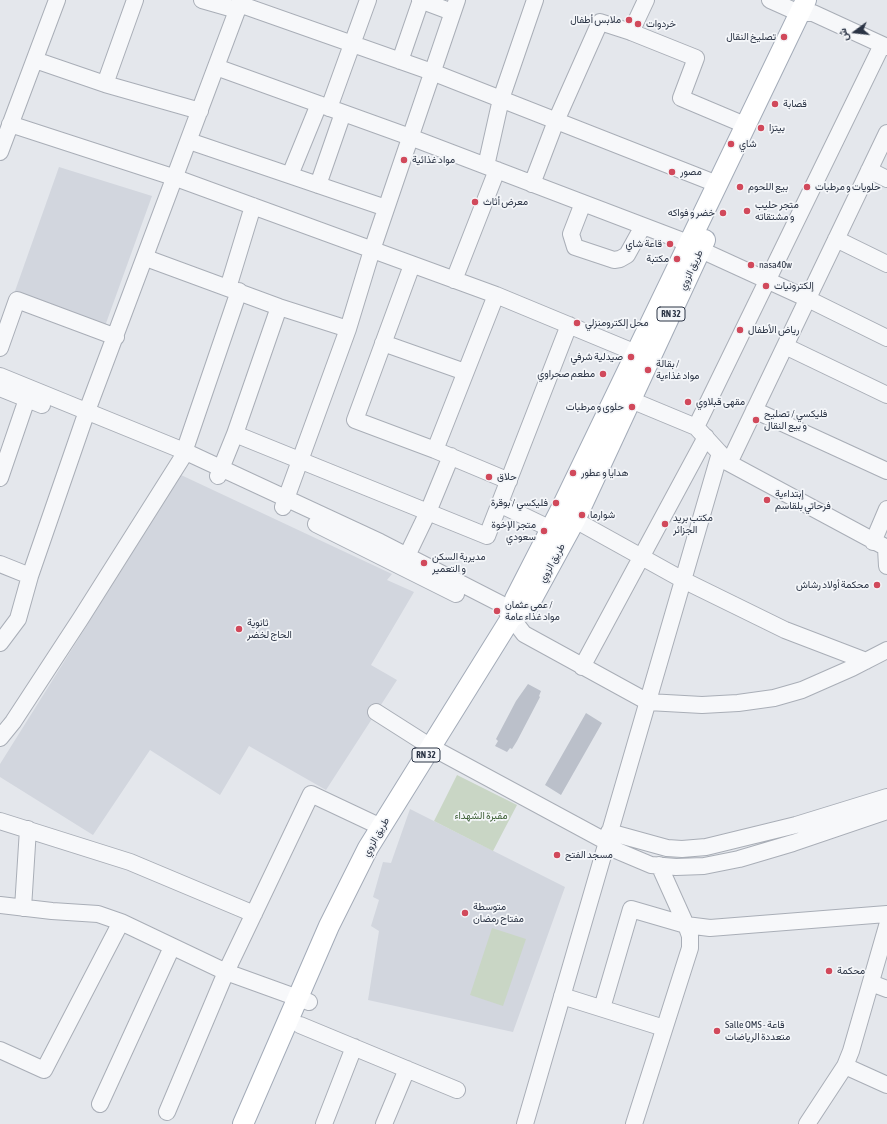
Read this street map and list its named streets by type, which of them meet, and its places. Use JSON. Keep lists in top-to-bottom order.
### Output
{
  "streets": {
    "main road": ["طريق الزوي", "RN 32"]
  },
  "parks": ["مقبرة الشهداء"],
  "places": [
    "ملابس أطفال",
    "خردوات",
    "تصليخ النقال",
    "قصابة",
    "بيتزا",
    "شاي",
    "مواد غذائية",
    "مصور",
    "بيع اللحوم",
    "حلويات و مرطبات",
    "معرض أثاث",
    "متجر حليب و مشتقاته",
    "خضر و فواكه",
    "قاعة شاي",
    "مكتبة",
    "nasa40w",
    "إلكترونيات",
    "محل إلكترومنزلي",
    "رياض الأطفال",
    "صيدلية شرفي",
    "بقالة / مواد غذاءية",
    "مطعم صحراوي",
    "مقهى قبلاوي",
    "حلوى و مرطبات",
    "فليكسي / تصليح و بيع النقال",
    "هدايا و عطور",
    "حلاق",
    "إبتداءية فرحاتي بلقاسم",
    "فليكسي / بوقرة",
    "شوارما",
    "مكتب بريد الجزائر",
    "متجر الإخوة سعودي",
    "مديرية السكن و التعمير",
    "محكمة أولاد رشاش",
    "عمي عثمان / مواد غذاء عامة",
    "ثانوية الحاج لخضر",
    "مسجد الفتح",
    "متوسطة مفتاح رمضان",
    "محكمة",
    "Salle OMS - قاعة متعددة الرياضات"
  ],
  "north": "left"
}
